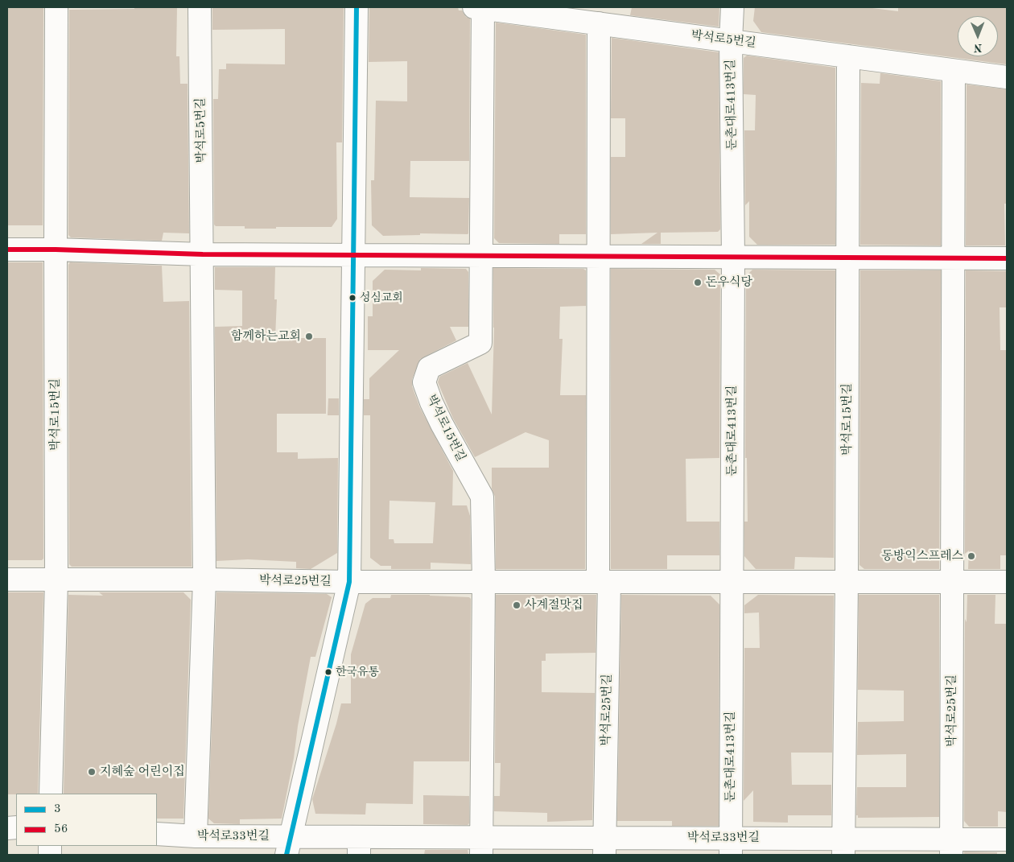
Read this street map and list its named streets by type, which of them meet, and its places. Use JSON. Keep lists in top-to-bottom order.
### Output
{
  "streets": {
    "street": [
      "박석로5번길",
      "둔촌대로413번길",
      "박석로15번길",
      "박석로25번길",
      "박석로33번길"
    ]
  },
  "crossings": [
    ["박석로5번길", "둔촌대로413번길"],
    ["박석로5번길", "박석로15번길"],
    ["둔촌대로413번길", "박석로25번길"],
    ["둔촌대로413번길", "박석로33번길"],
    ["박석로15번길", "박석로25번길"],
    ["박석로25번길", "박석로33번길"]
  ],
  "places": [
    "돈우식당",
    "성심교회",
    "함께하는교회",
    "동방익스프레스",
    "사계절맛집",
    "한국유통",
    "지혜숲 어린이집"
  ],
  "lines": ["transit line 3", "transit line 56"],
  "legend": ["3", "56"],
  "north": "bottom"
}
